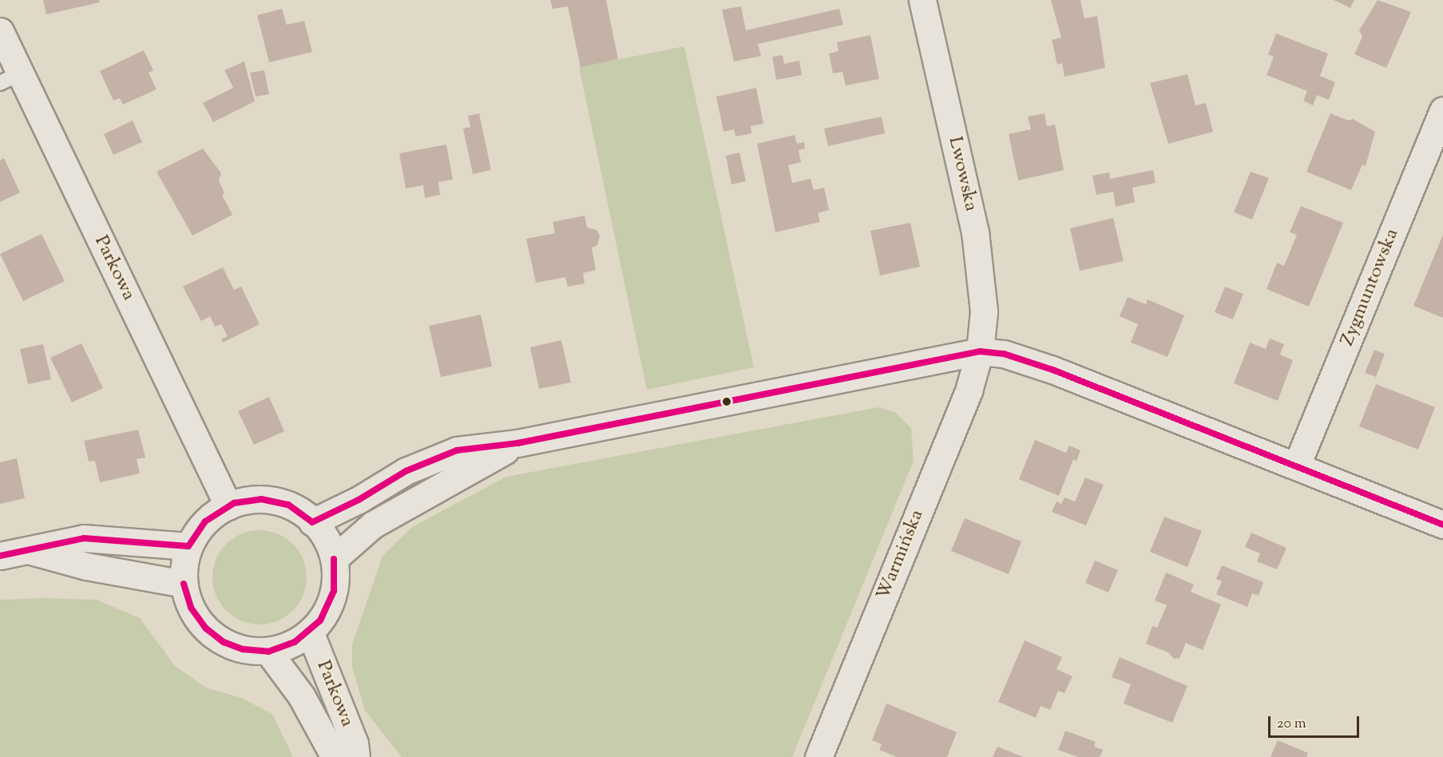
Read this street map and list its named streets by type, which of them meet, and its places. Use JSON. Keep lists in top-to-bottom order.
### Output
{
  "streets": {
    "street": [
      "Lwowska",
      "Parkowa",
      "Zygmuntowska",
      "Warmińska"
    ]
  },
  "crossings": [
    ["Lwowska", "Warmińska"]
  ],
  "scale_bar": "20 m"
}
